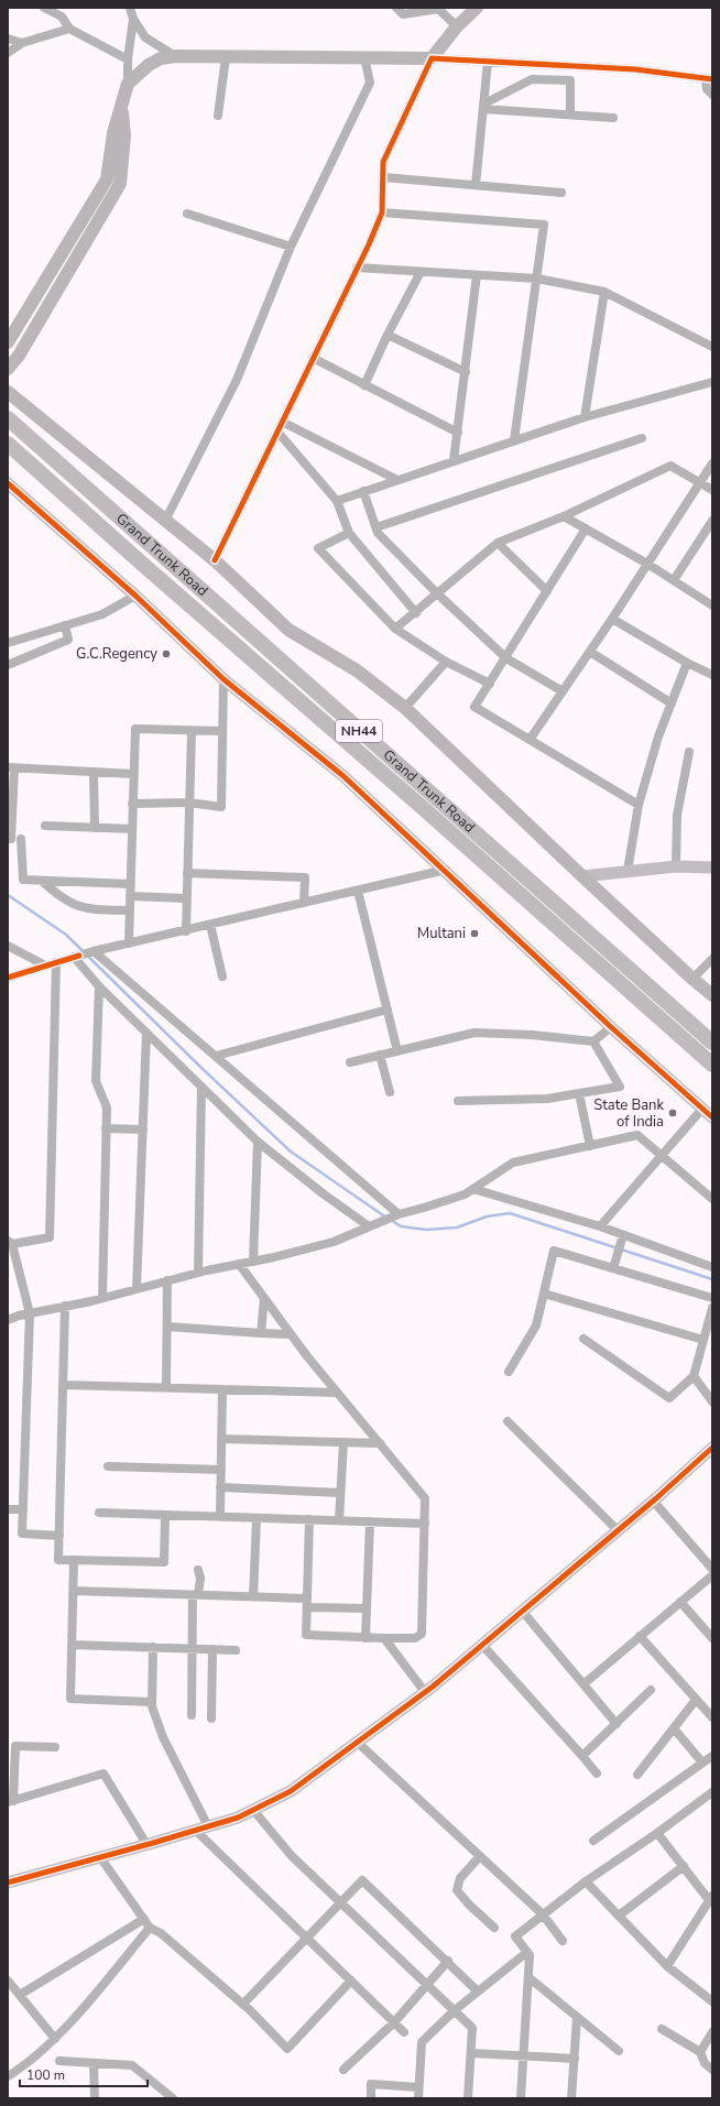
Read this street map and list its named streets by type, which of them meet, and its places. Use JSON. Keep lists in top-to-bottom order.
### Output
{
  "streets": {
    "highway": ["Grand Trunk Road", "NH44"]
  },
  "places": ["G.C.Regency", "Multani", "State Bank of India"],
  "scale_bar": "100 m"
}
